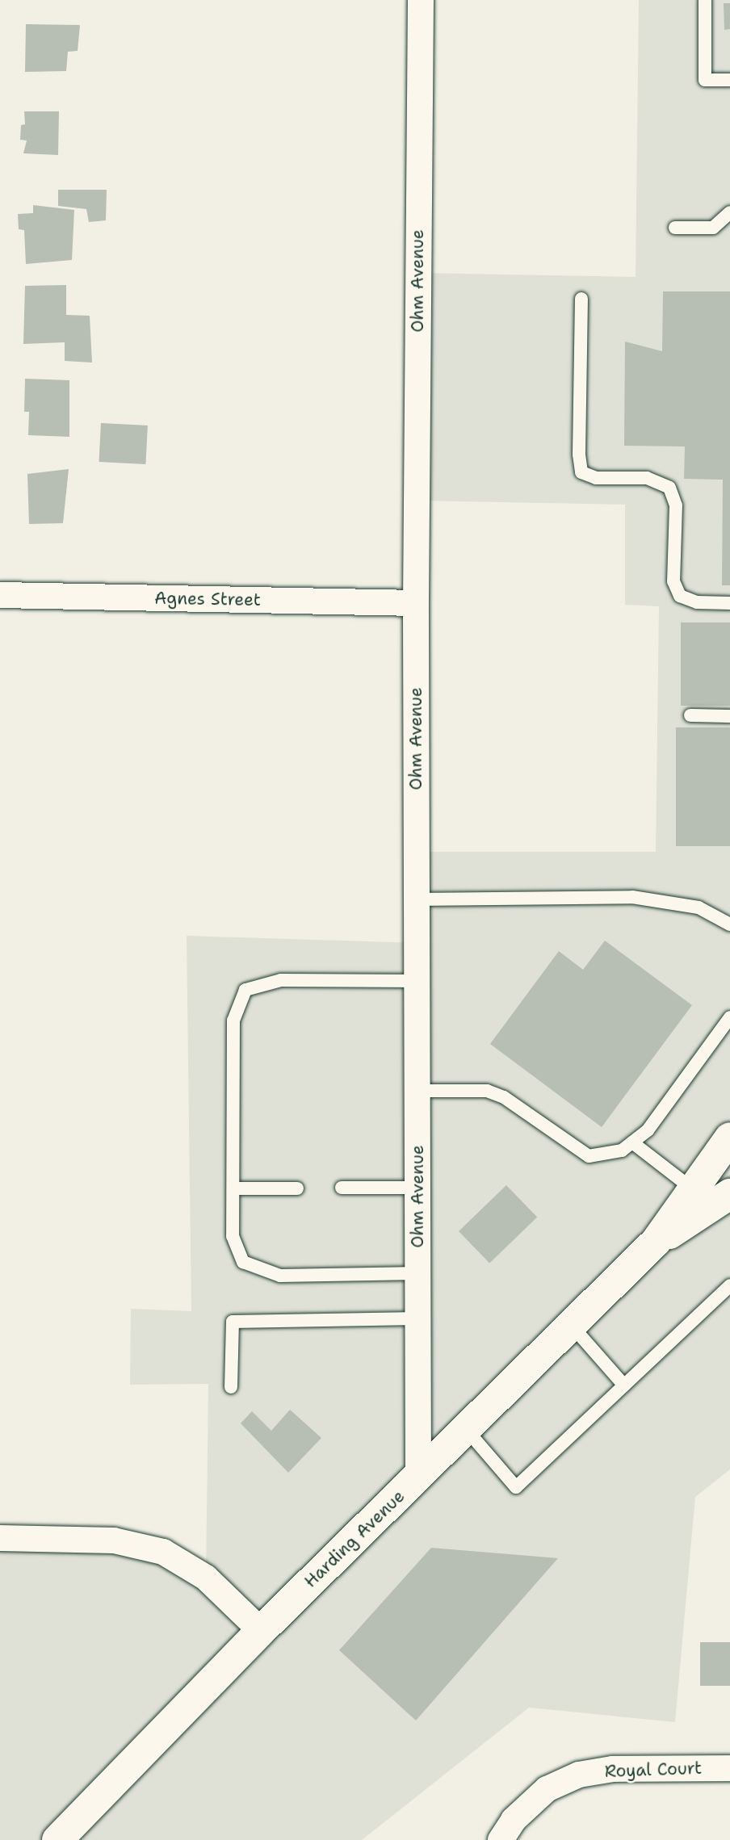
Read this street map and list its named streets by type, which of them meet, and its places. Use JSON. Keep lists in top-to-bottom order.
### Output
{
  "streets": {
    "main road": ["Harding Avenue"],
    "street": ["Ohm Avenue", "Agnes Street", "Royal Court"]
  },
  "crossings": [
    ["Ohm Avenue", "Agnes Street"],
    ["Ohm Avenue", "Harding Avenue"]
  ]
}
